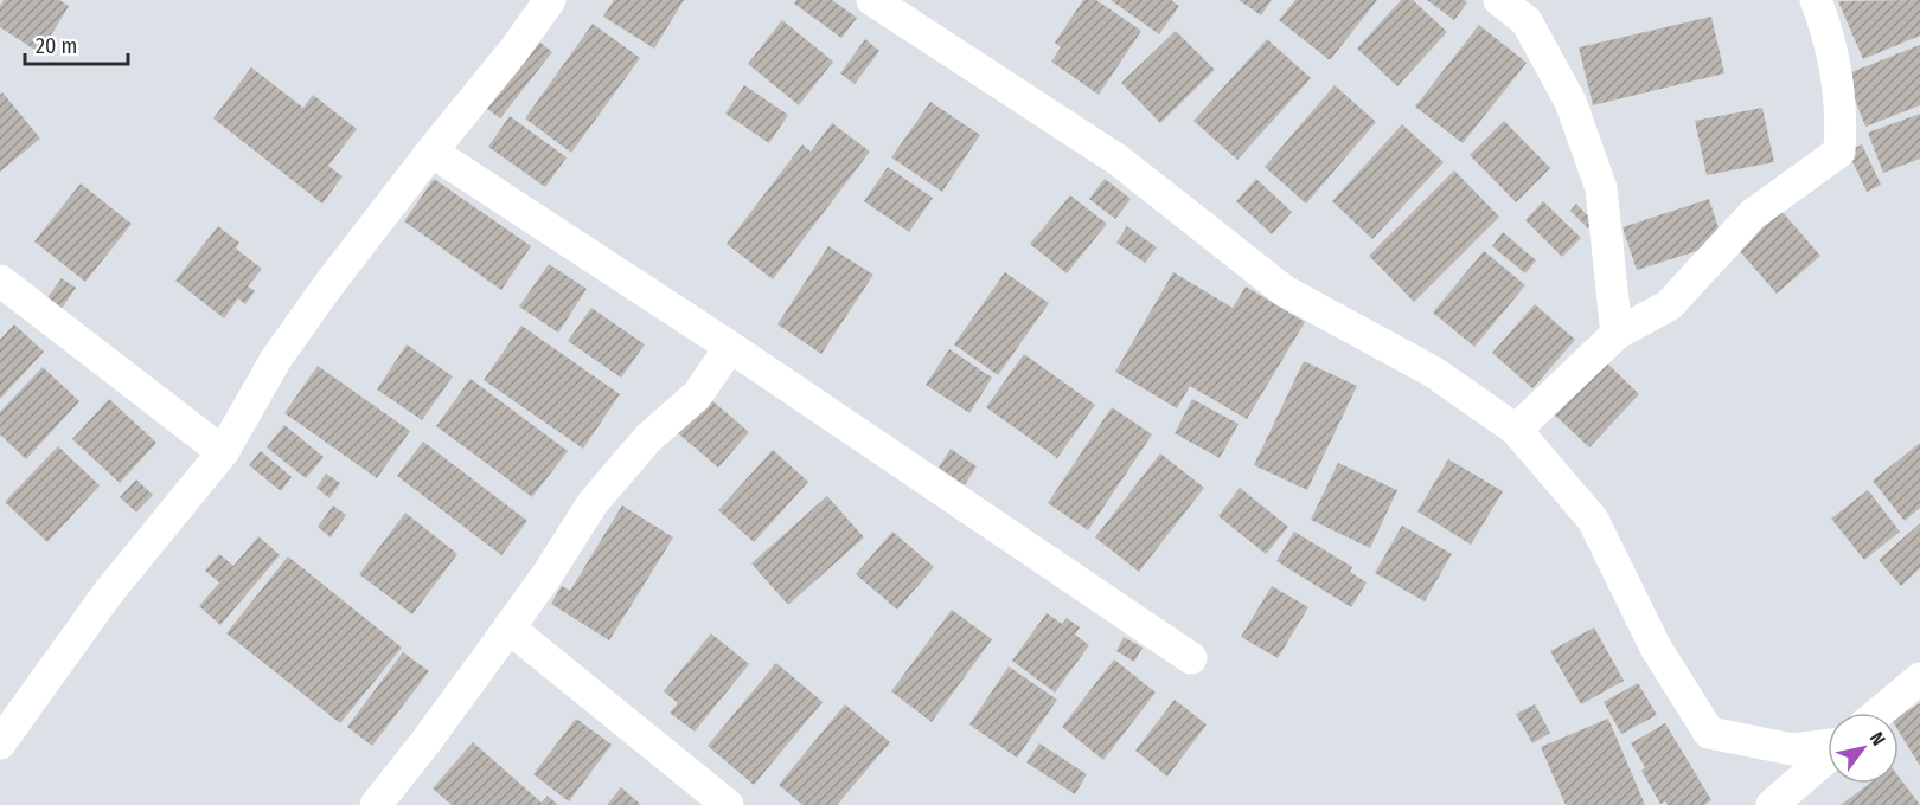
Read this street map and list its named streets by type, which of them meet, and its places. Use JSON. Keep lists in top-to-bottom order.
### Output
{
  "scale_bar": "20 m",
  "north": "top right"
}
